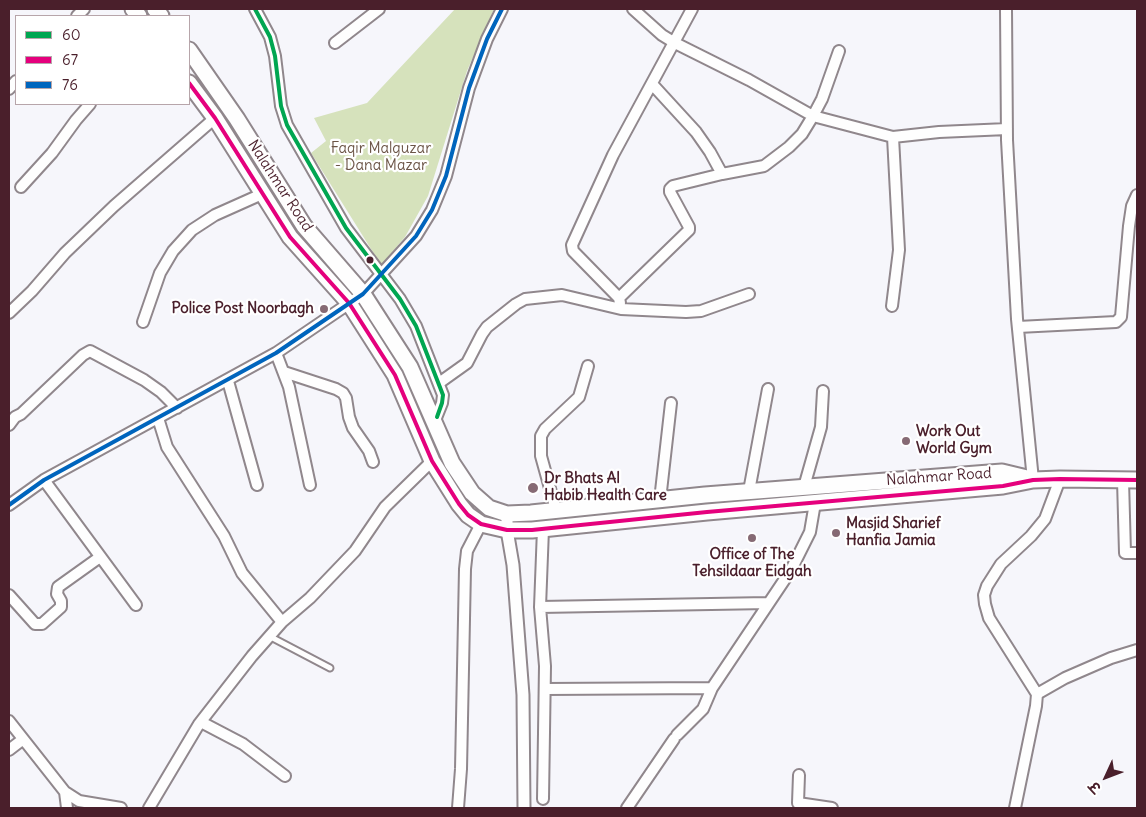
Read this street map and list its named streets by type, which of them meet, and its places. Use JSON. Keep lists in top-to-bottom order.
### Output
{
  "streets": {
    "main road": ["Nalahmar Road"]
  },
  "parks": ["Faqir Malguzar - Dana Mazar"],
  "places": [
    "Police Post Noorbagh",
    "Work Out World Gym",
    "Dr Bhats Al Habib Health Care",
    "Masjid Sharief Hanfia Jamia",
    "Office of The Tehsildaar Eidgah"
  ],
  "lines": ["transit line 60", "transit line 76", "transit line 67"],
  "legend": ["60", "67", "76"],
  "north": "bottom left"
}
